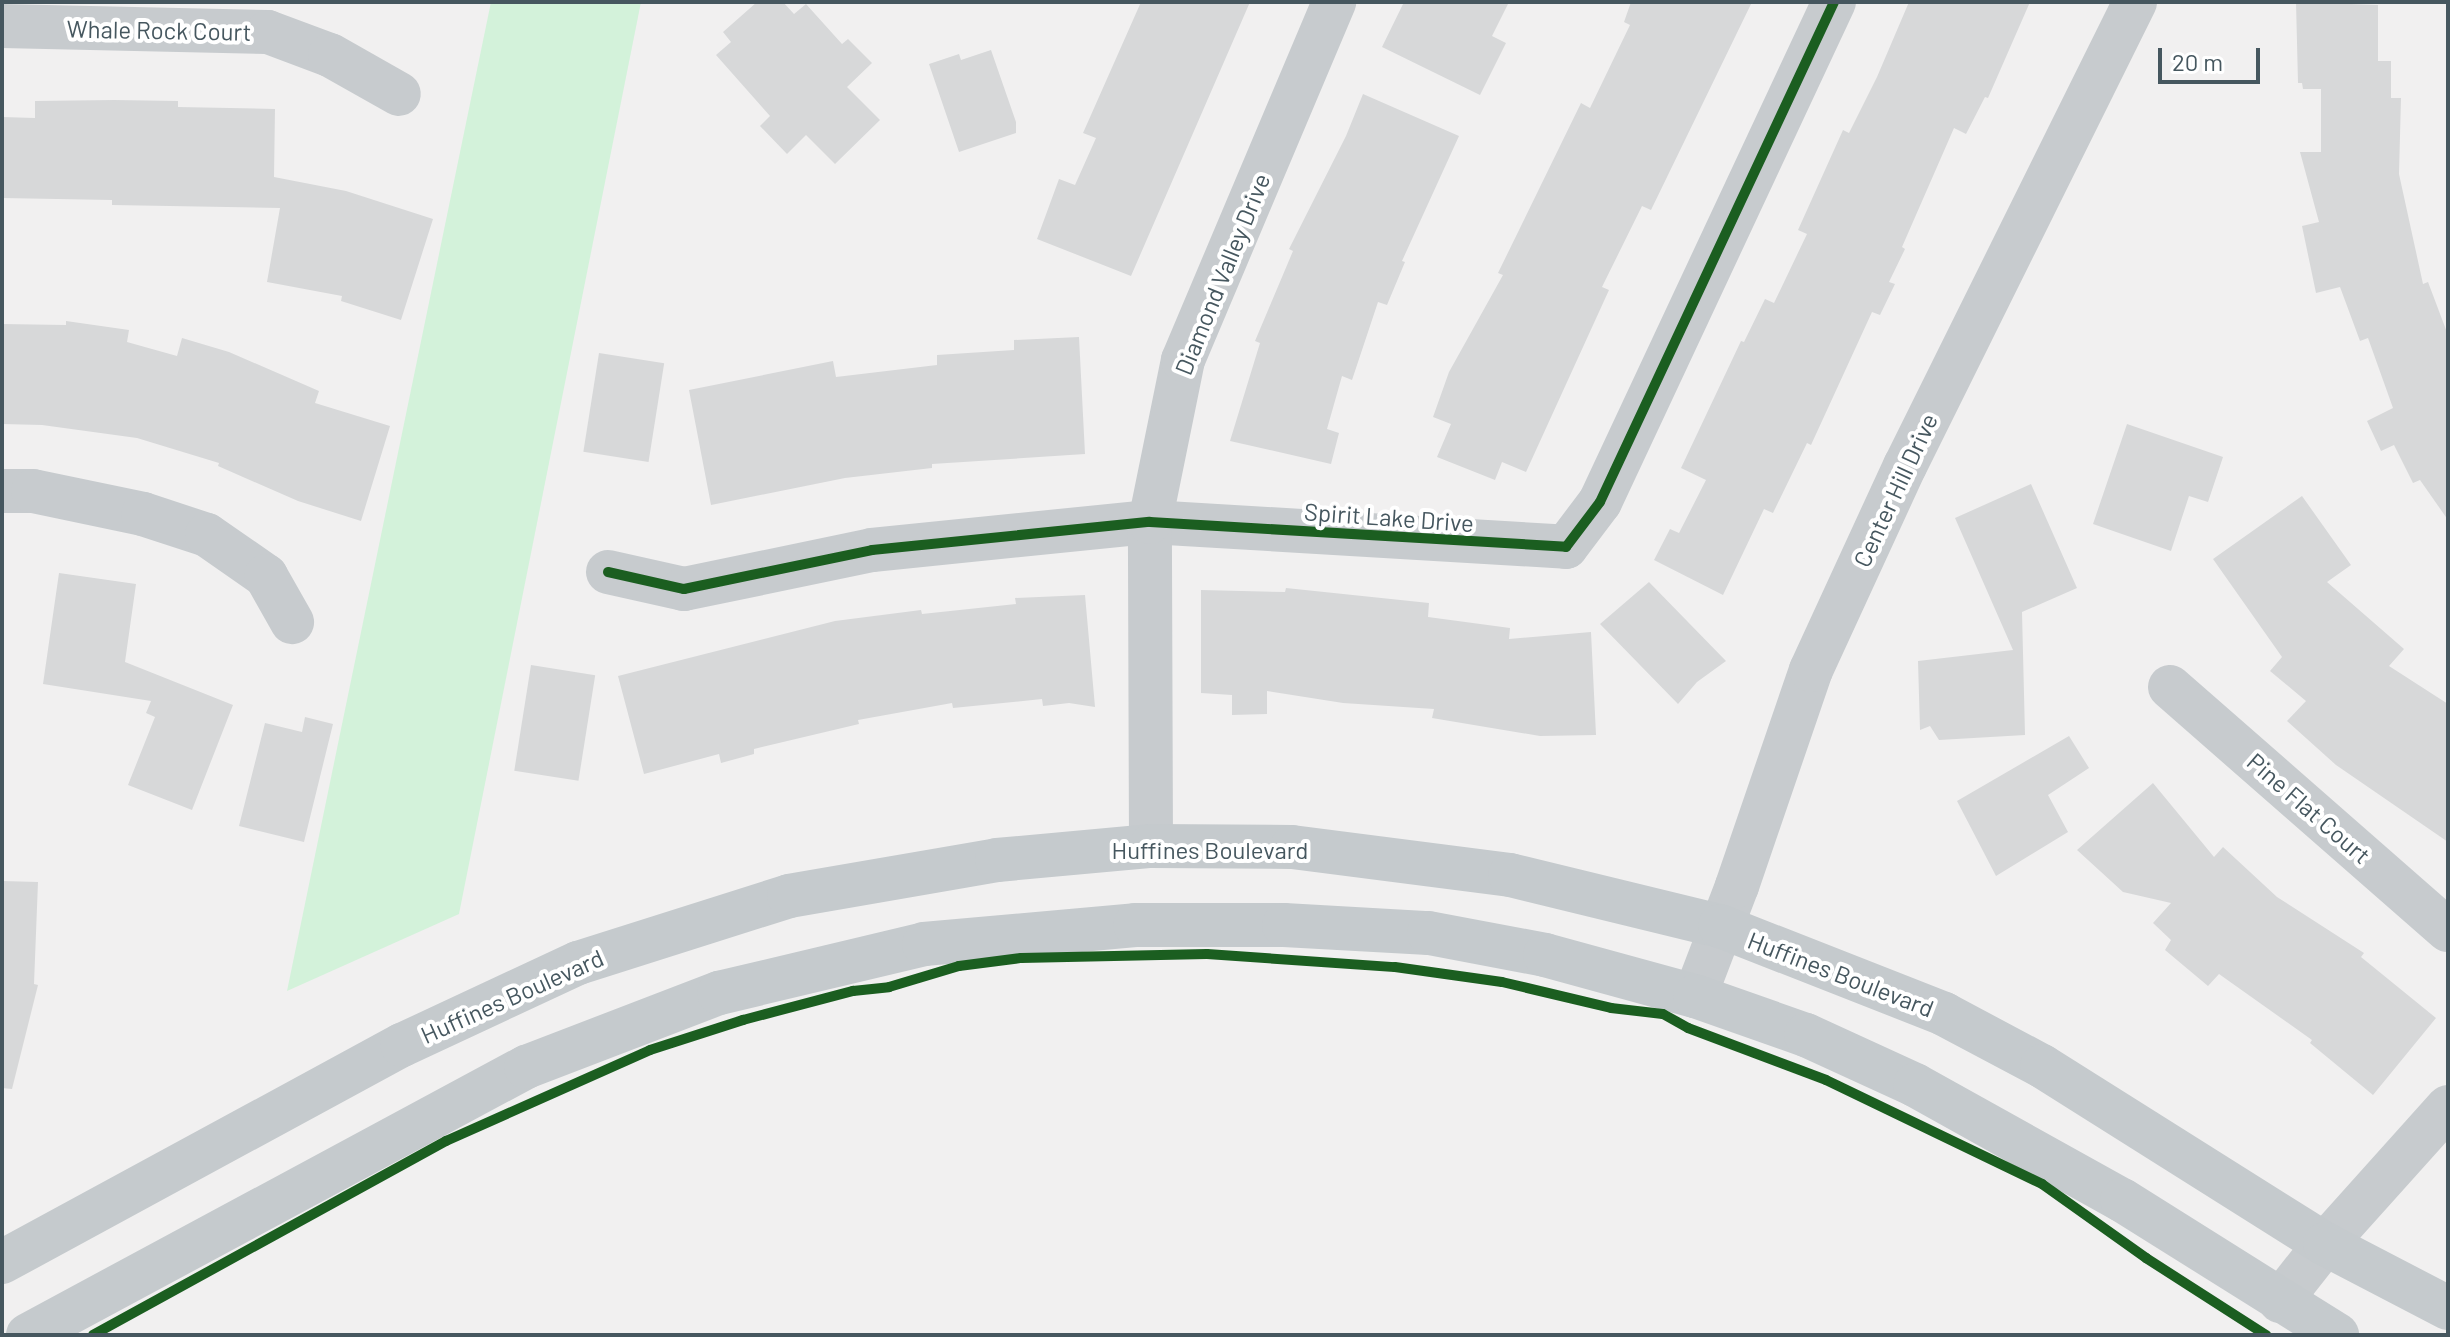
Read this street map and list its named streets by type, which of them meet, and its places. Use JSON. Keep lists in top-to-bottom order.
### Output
{
  "streets": {
    "main road": ["Huffines Boulevard"],
    "street": [
      "Whale Rock Court",
      "Diamond Valley Drive",
      "Center Hill Drive",
      "Spirit Lake Drive",
      "Pine Flat Court"
    ]
  },
  "crossings": [
    ["Diamond Valley Drive", "Spirit Lake Drive"],
    ["Diamond Valley Drive", "Huffines Boulevard"],
    ["Center Hill Drive", "Huffines Boulevard"]
  ],
  "scale_bar": "20 m"
}
